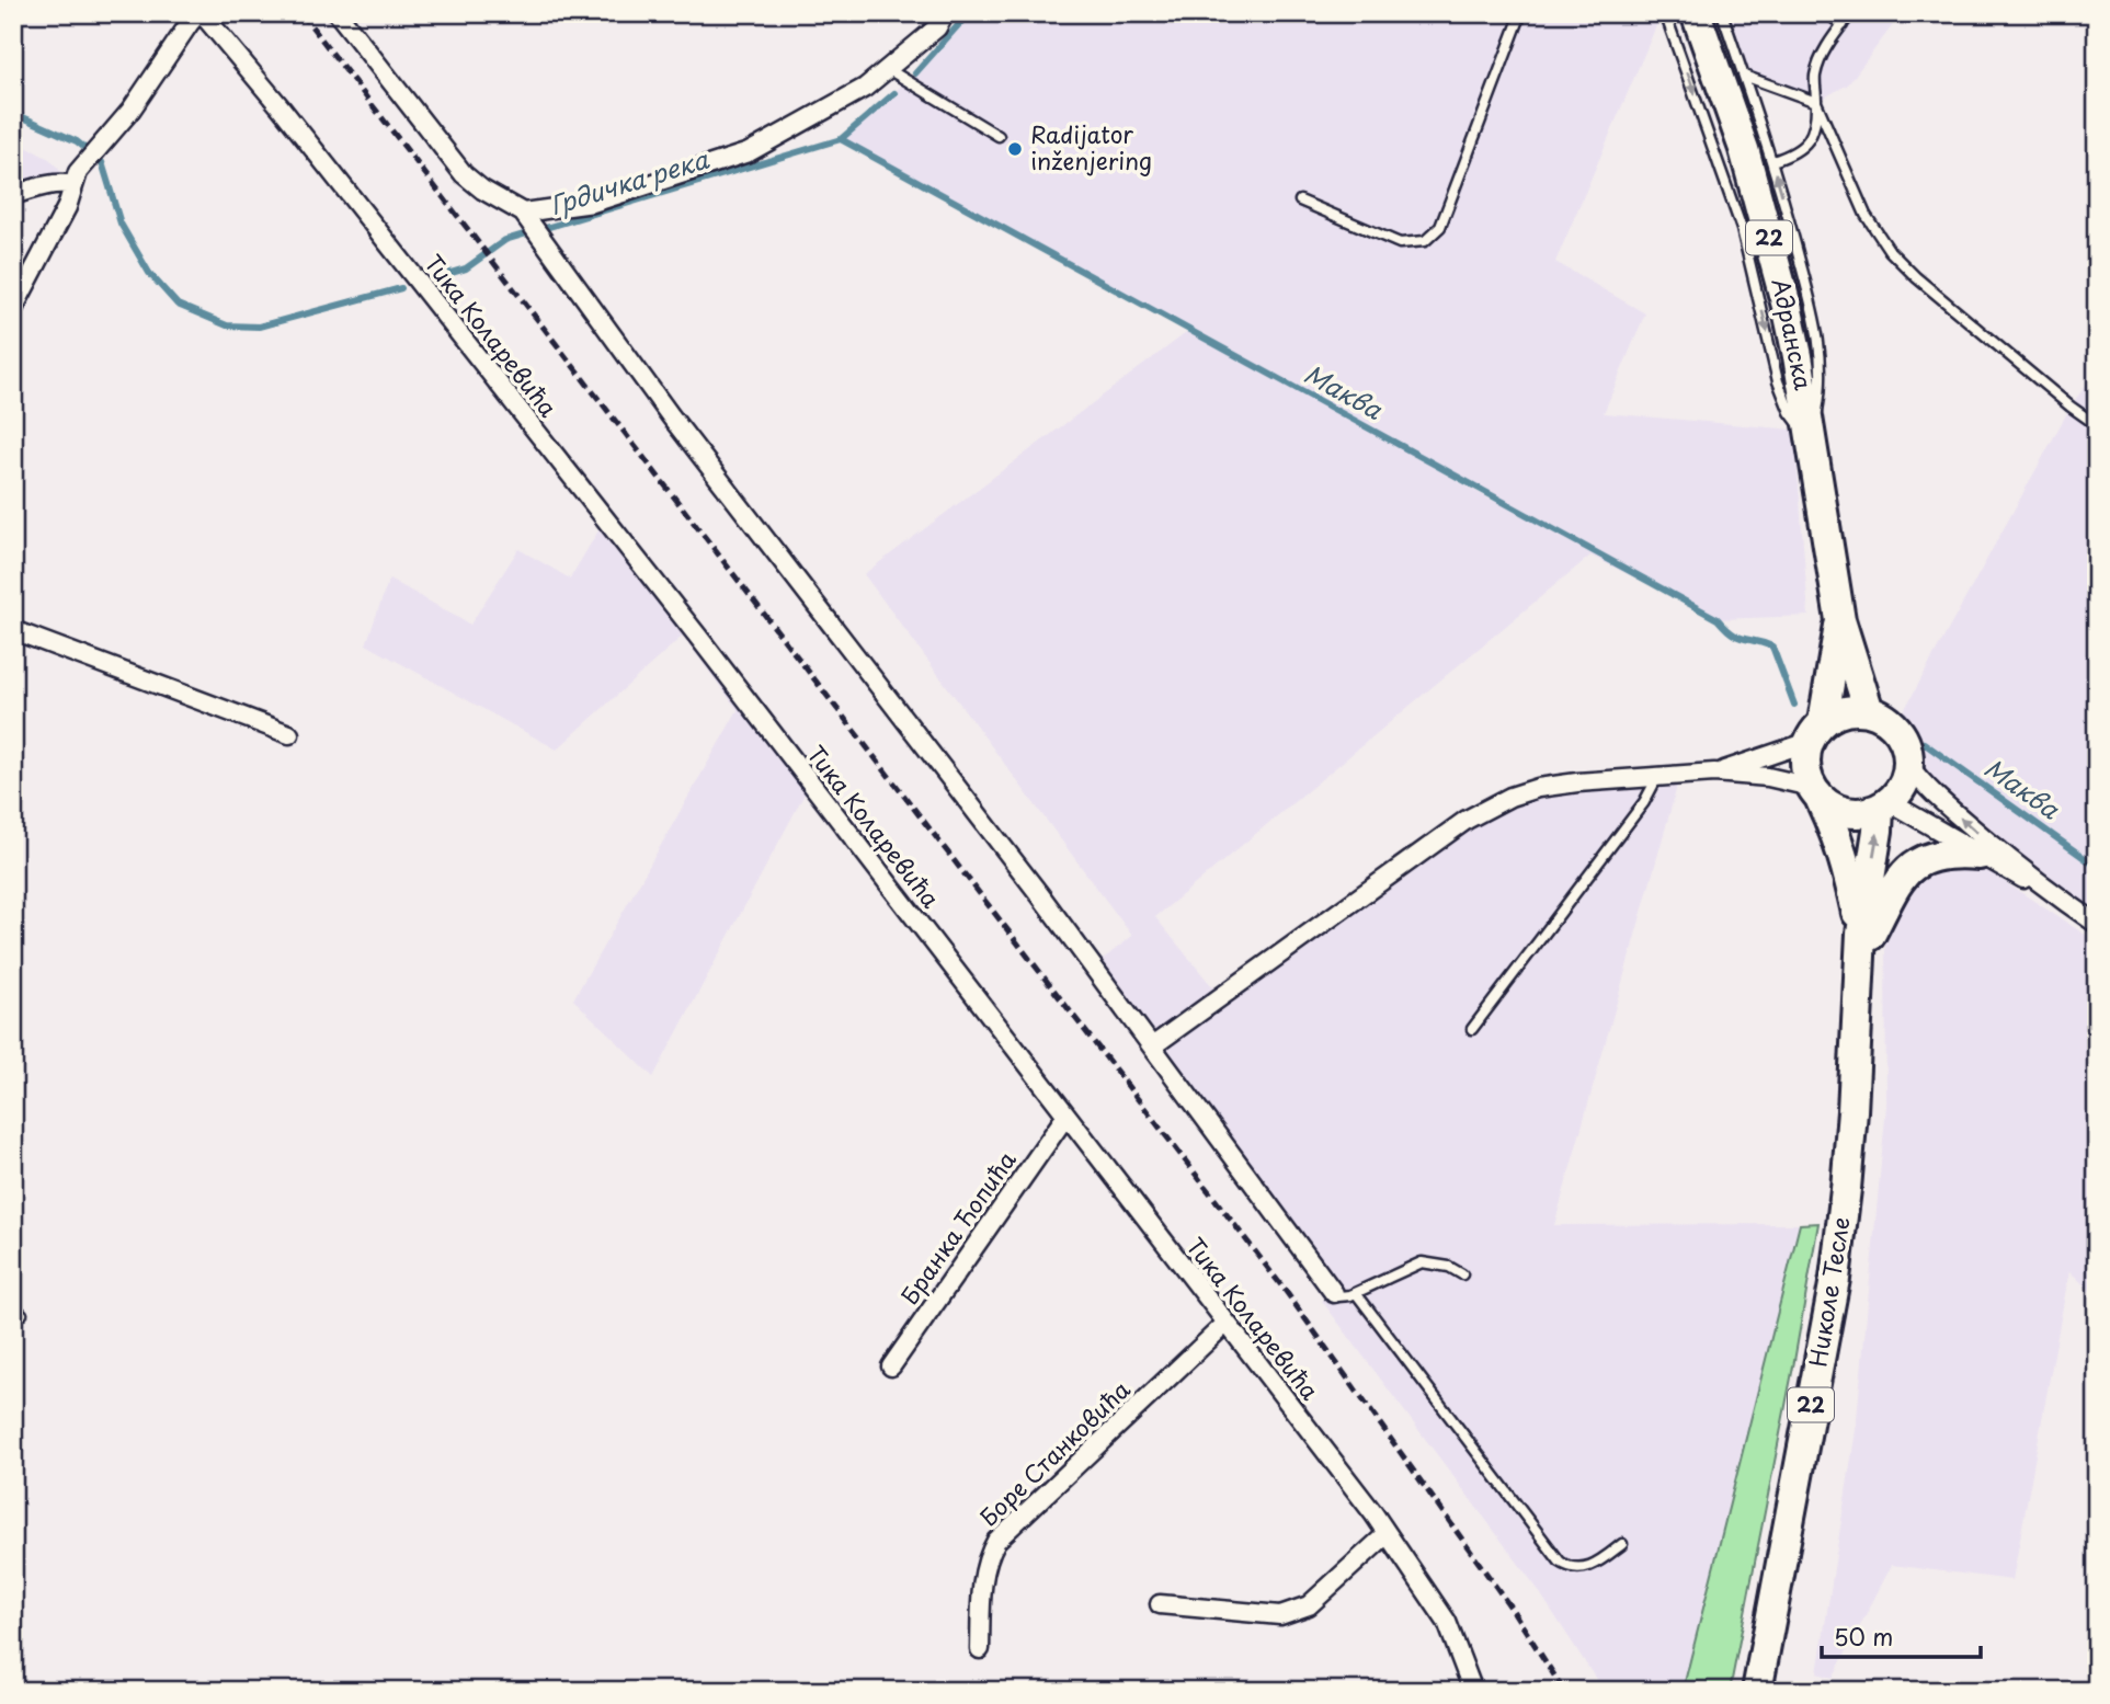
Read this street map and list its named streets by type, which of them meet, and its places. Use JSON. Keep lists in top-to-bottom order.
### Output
{
  "streets": {
    "main road": ["22", "Адранска", "Николе Тесле"],
    "street": ["Тика Коларевића", "Бранка Ћопића", "Боре Станковића"]
  },
  "crossings": [
    ["22", "Адранска"],
    ["22", "Николе Тесле"],
    ["Адранска", "Николе Тесле"],
    ["Тика Коларевића", "Бранка Ћопића"],
    ["Тика Коларевића", "Боре Станковића"]
  ],
  "water": ["Грдичка река", "Маква"],
  "places": ["Radijator inženjering"],
  "scale_bar": "50 m"
}
